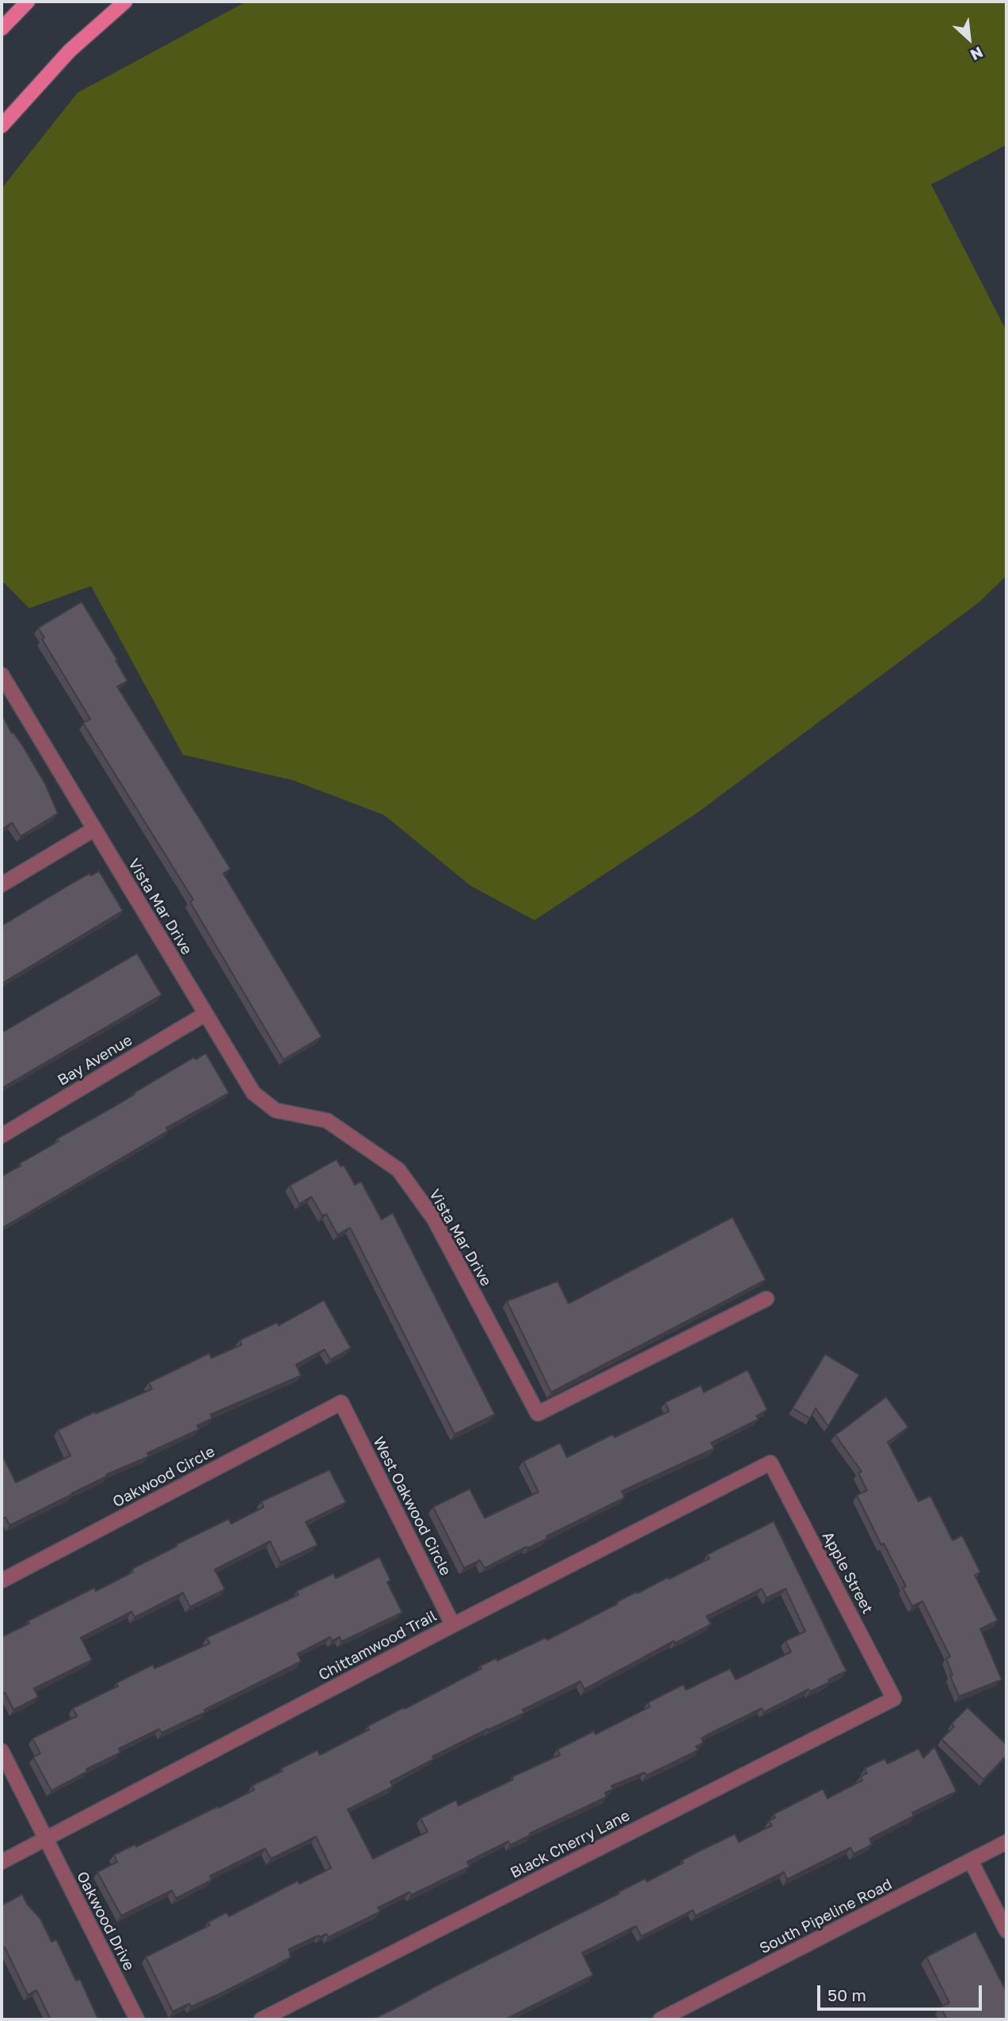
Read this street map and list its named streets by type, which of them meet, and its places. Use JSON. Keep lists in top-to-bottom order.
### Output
{
  "streets": {
    "street": [
      "Vista Mar Drive",
      "Bay Avenue",
      "Oakwood Circle",
      "West Oakwood Circle",
      "Apple Street",
      "Chittamwood Trail",
      "Black Cherry Lane",
      "South Pipeline Road",
      "Oakwood Drive"
    ]
  },
  "crossings": [
    ["Vista Mar Drive", "Bay Avenue"],
    ["Oakwood Circle", "West Oakwood Circle"],
    ["West Oakwood Circle", "Chittamwood Trail"],
    ["Apple Street", "Chittamwood Trail"],
    ["Apple Street", "Black Cherry Lane"],
    ["Chittamwood Trail", "Oakwood Drive"]
  ],
  "scale_bar": "50 m",
  "north": "bottom right"
}
